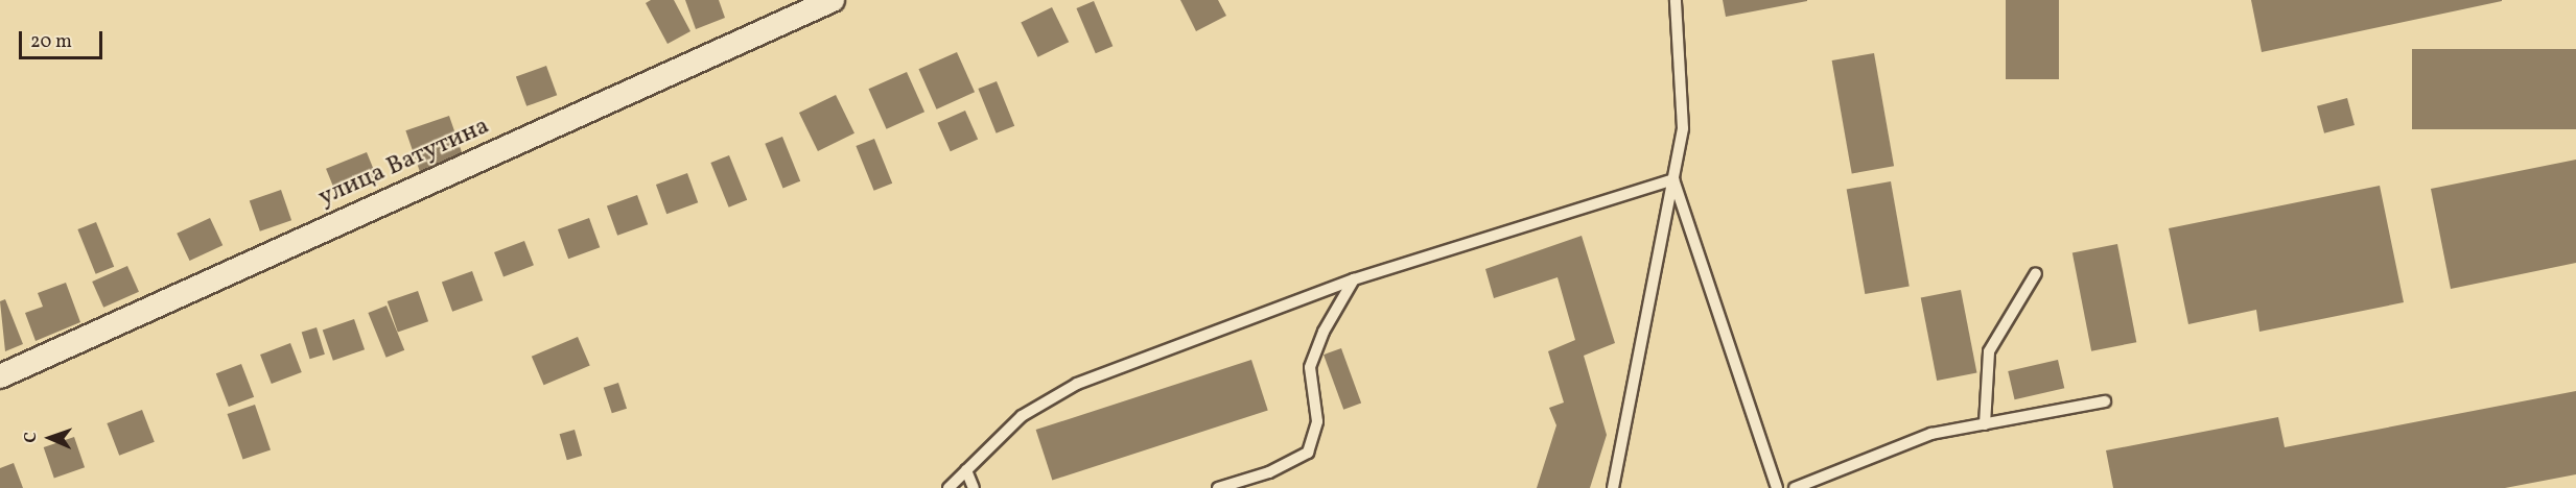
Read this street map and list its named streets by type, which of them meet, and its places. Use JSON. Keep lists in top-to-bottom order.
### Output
{
  "streets": {
    "street": ["улица Ватутина"]
  },
  "scale_bar": "20 m",
  "north": "left"
}
